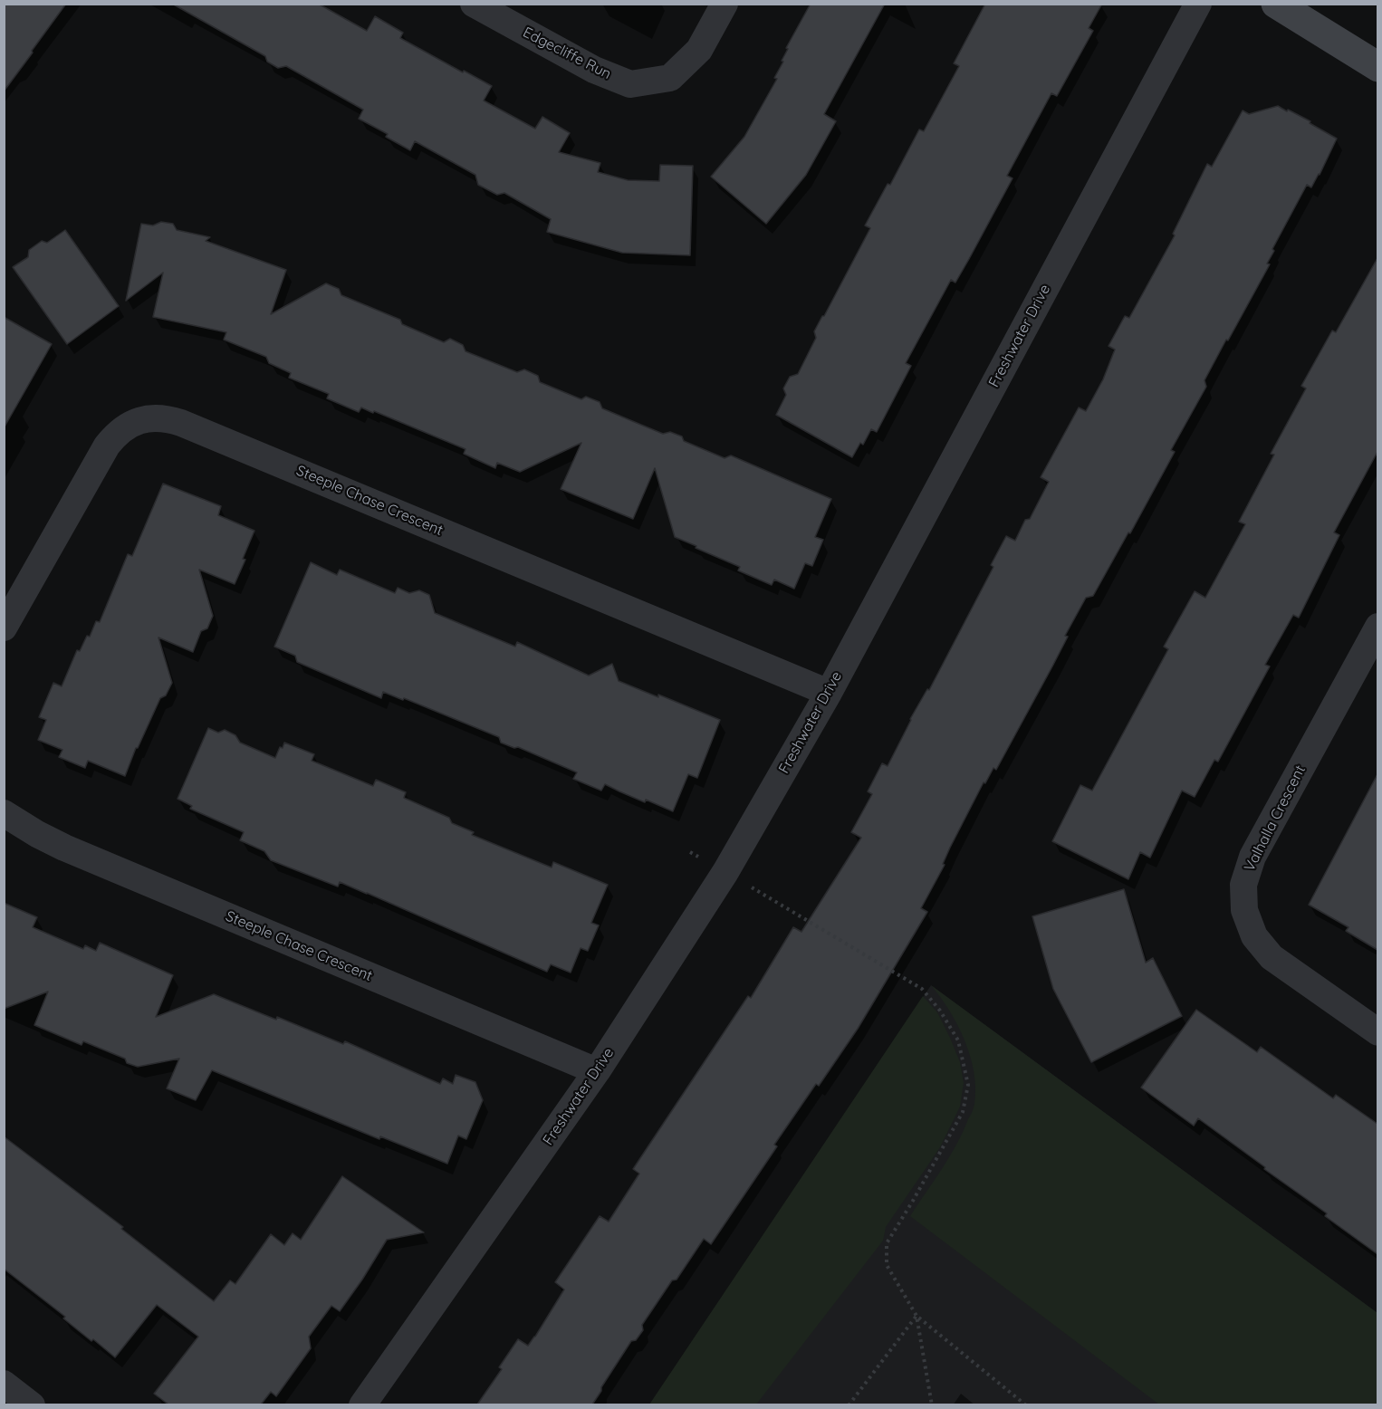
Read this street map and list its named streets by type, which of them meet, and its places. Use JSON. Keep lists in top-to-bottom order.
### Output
{
  "streets": {
    "street": [
      "Edgecliffe Run",
      "Freshwater Drive",
      "Steeple Chase Crescent",
      "Valhalla Crescent"
    ]
  },
  "crossings": [
    ["Freshwater Drive", "Steeple Chase Crescent"]
  ]
}
